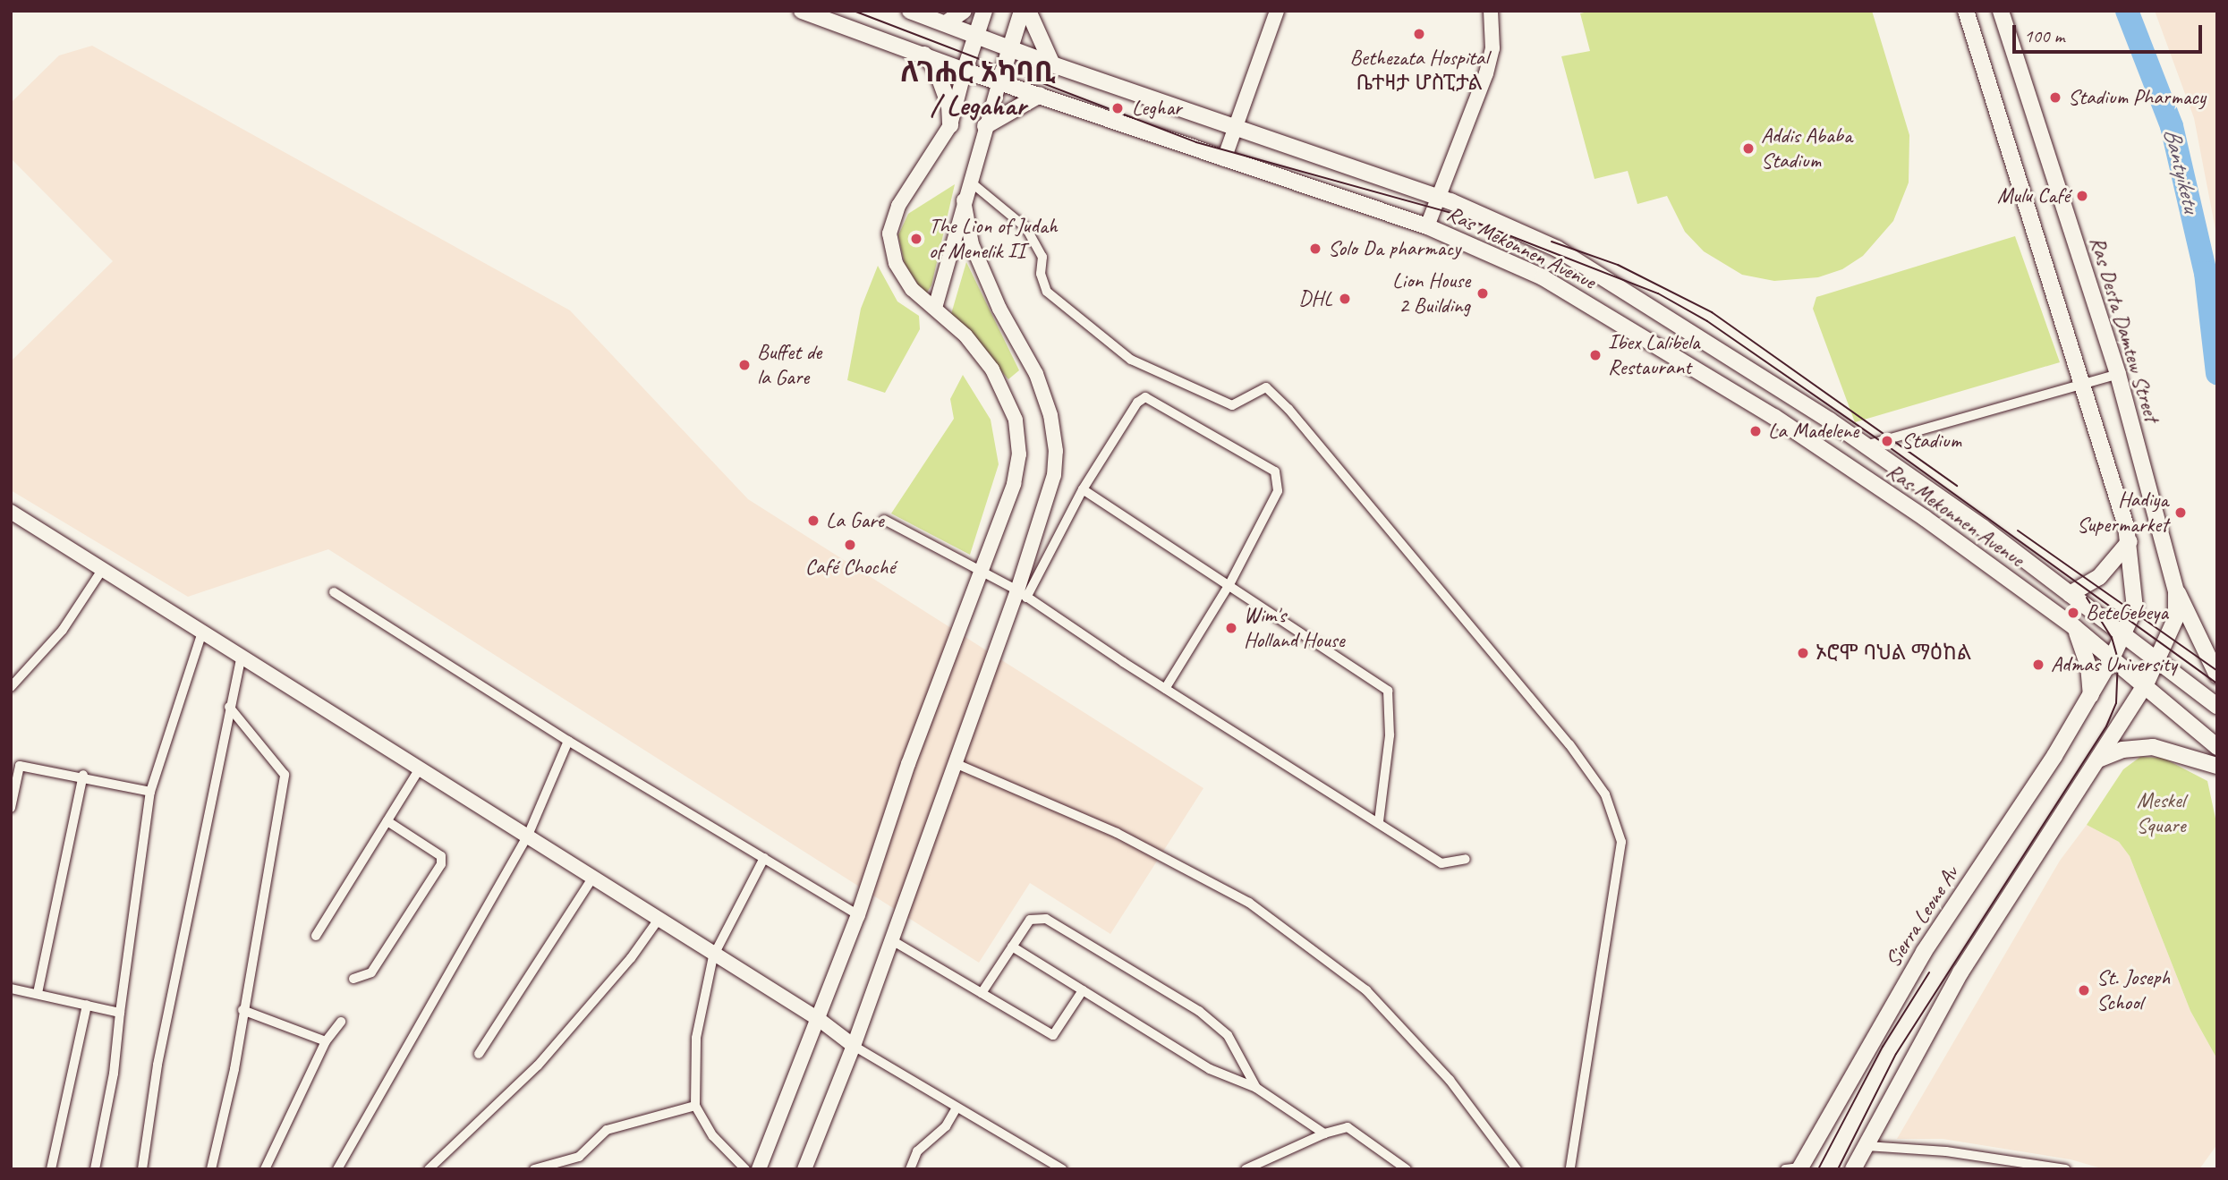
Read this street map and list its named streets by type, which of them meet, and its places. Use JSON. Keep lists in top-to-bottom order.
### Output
{
  "streets": {
    "main road": ["Ras Mekonnen Avenue", "Ras Desta Damtew Street", "Sierra Leone Av"]
  },
  "crossings": [
    ["Ras Mekonnen Avenue", "Ras Desta Damtew Street"],
    ["Ras Mekonnen Avenue", "Sierra Leone Av"]
  ],
  "districts": ["ለገሐር አካባቢ / Legahar"],
  "water": ["Bantyiketu"],
  "parks": ["Meskel Square"],
  "places": [
    "Bethezata Hospital ቤተዛታ ሆስፒታል",
    "Stadium Pharmacy",
    "Leghar",
    "Addis Ababa Stadium",
    "Mulu Café",
    "The Lion of Judah of Menelik II",
    "Solo Da pharmacy",
    "Lion House 2 Building",
    "DHL",
    "Ibex Lalibela Restaurant",
    "Buffet de la Gare",
    "La Madelene",
    "Stadium",
    "Hadiya Supermarket",
    "La Gare",
    "Café Choché",
    "BeteGebeya",
    "Wim's Holland House",
    "ኦሮሞ ባህል ማዕከል",
    "Admas University",
    "St. Joseph School"
  ],
  "scale_bar": "100 m"
}
